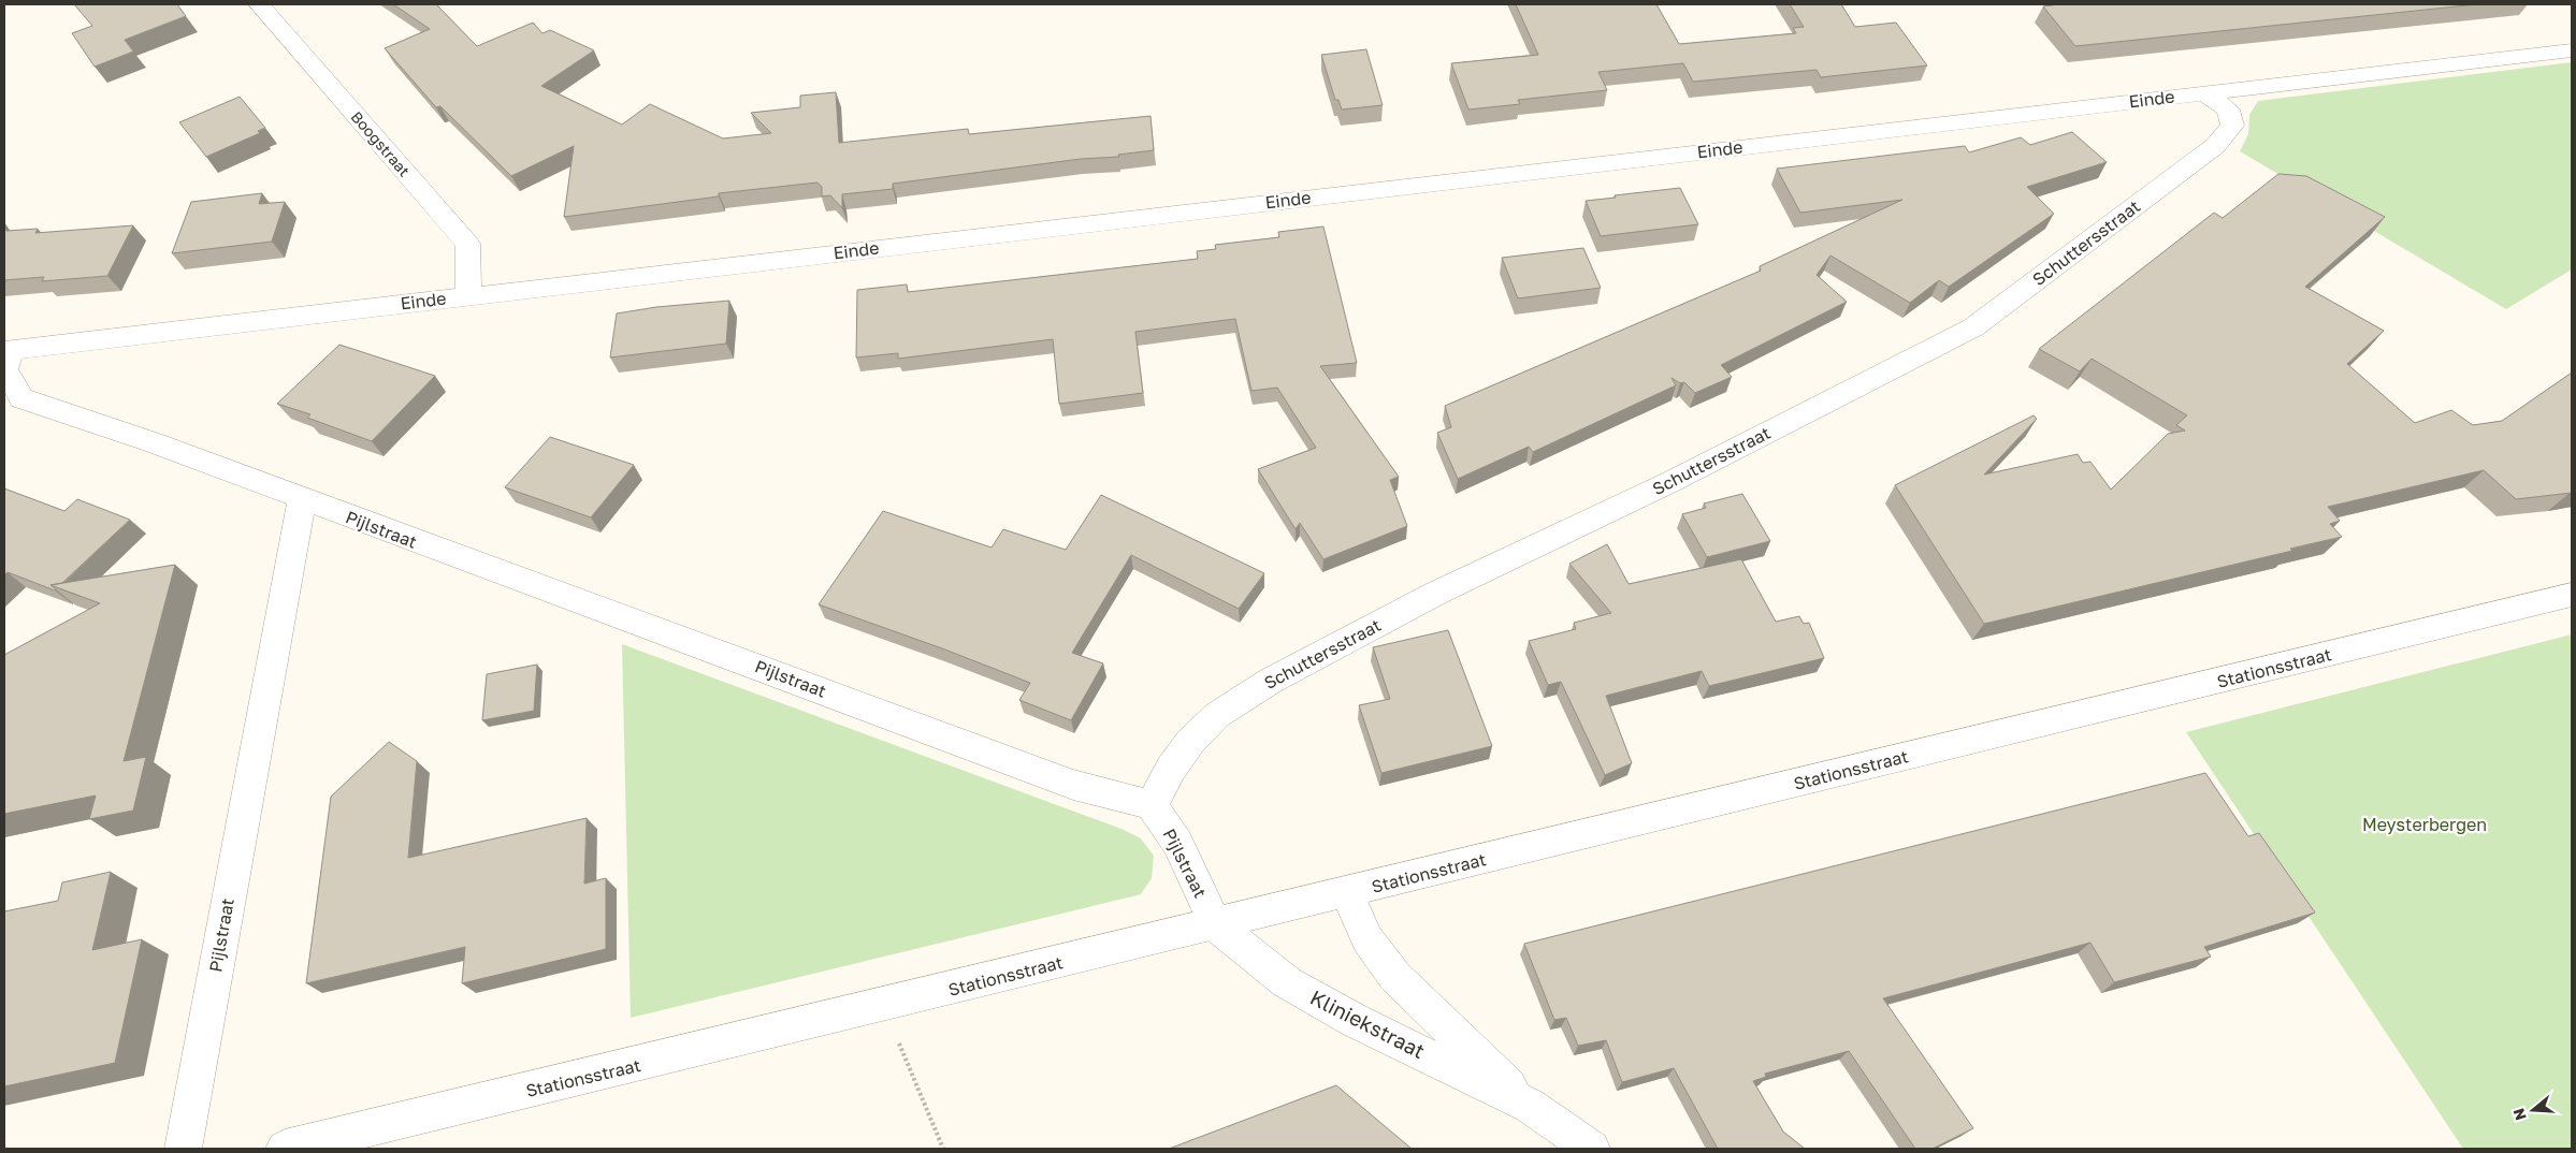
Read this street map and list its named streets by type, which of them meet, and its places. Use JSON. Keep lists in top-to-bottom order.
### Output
{
  "streets": {
    "street": [
      "Einde",
      "Boogstraat",
      "Schuttersstraat",
      "Pijlstraat",
      "Stationsstraat",
      "Kliniekstraat"
    ]
  },
  "crossings": [
    ["Einde", "Boogstraat"],
    ["Einde", "Schuttersstraat"],
    ["Einde", "Pijlstraat"],
    ["Schuttersstraat", "Pijlstraat"],
    ["Pijlstraat", "Stationsstraat"],
    ["Pijlstraat", "Kliniekstraat"],
    ["Stationsstraat", "Kliniekstraat"]
  ],
  "parks": ["Meysterbergen"],
  "north": "left"
}
